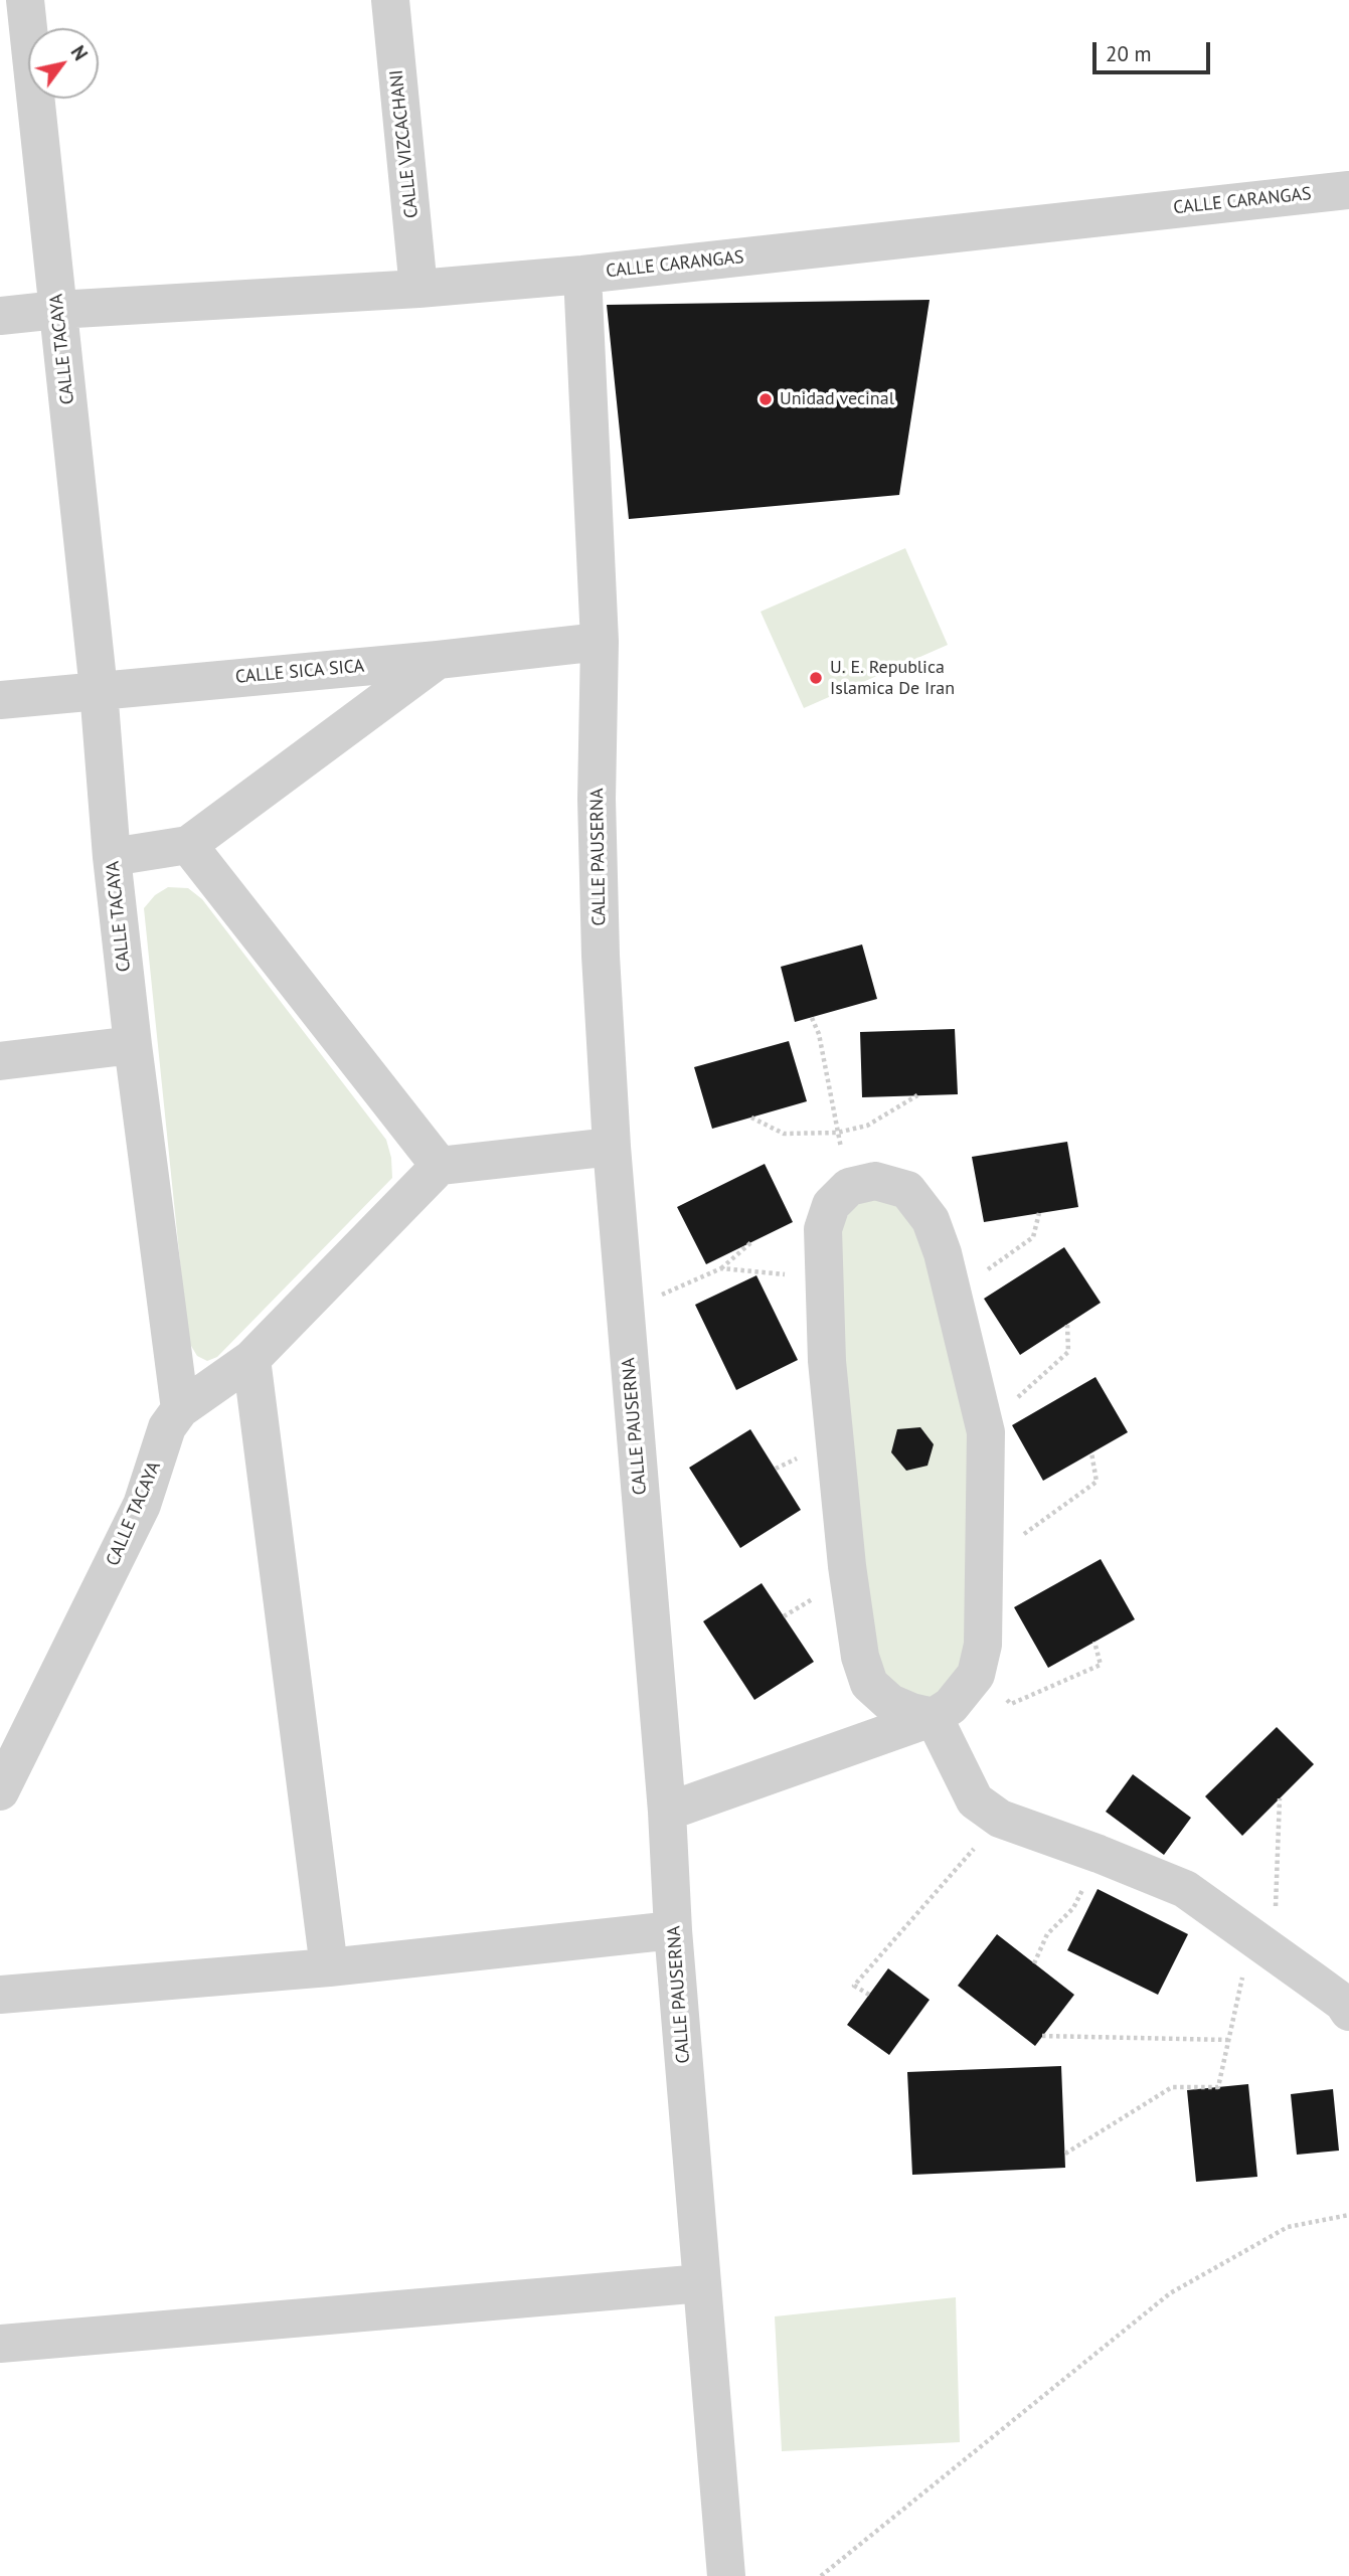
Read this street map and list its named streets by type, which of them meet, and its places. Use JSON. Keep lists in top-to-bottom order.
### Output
{
  "streets": {
    "street": [
      "CALLE VIZCACHANI",
      "CALLE CARANGAS",
      "CALLE TACAYA",
      "CALLE SICA SICA",
      "CALLE PAUSERNA"
    ]
  },
  "crossings": [
    ["CALLE VIZCACHANI", "CALLE CARANGAS"],
    ["CALLE CARANGAS", "CALLE TACAYA"],
    ["CALLE CARANGAS", "CALLE PAUSERNA"],
    ["CALLE TACAYA", "CALLE SICA SICA"],
    ["CALLE SICA SICA", "CALLE PAUSERNA"]
  ],
  "places": ["Unidad vecinal", "U. E. Republica Islamica De Iran"],
  "scale_bar": "20 m",
  "north": "top right"
}
